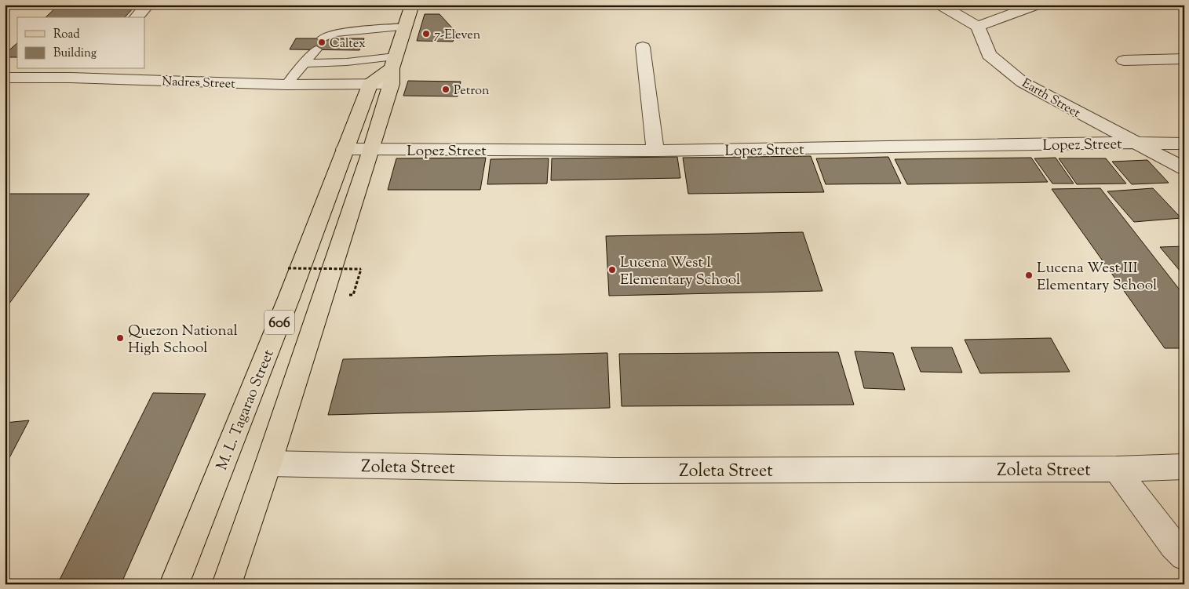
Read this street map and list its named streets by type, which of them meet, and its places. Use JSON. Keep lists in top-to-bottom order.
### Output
{
  "streets": {
    "main road": ["606", "M. L. Tagarao Street"],
    "street": [
      "Nadres Street",
      "Earth Street",
      "Lopez Street",
      "Zoleta Street"
    ]
  },
  "crossings": [
    ["Nadres Street", "M. L. Tagarao Street"],
    ["Earth Street", "Lopez Street"],
    ["Lopez Street", "M. L. Tagarao Street"],
    ["M. L. Tagarao Street", "Zoleta Street"]
  ],
  "places": [
    "7-Eleven",
    "Caltex",
    "Petron",
    "Lucena West I Elementary School",
    "Lucena West III Elementary School",
    "Quezon National High School"
  ],
  "legend": ["Road", "Building"]
}
